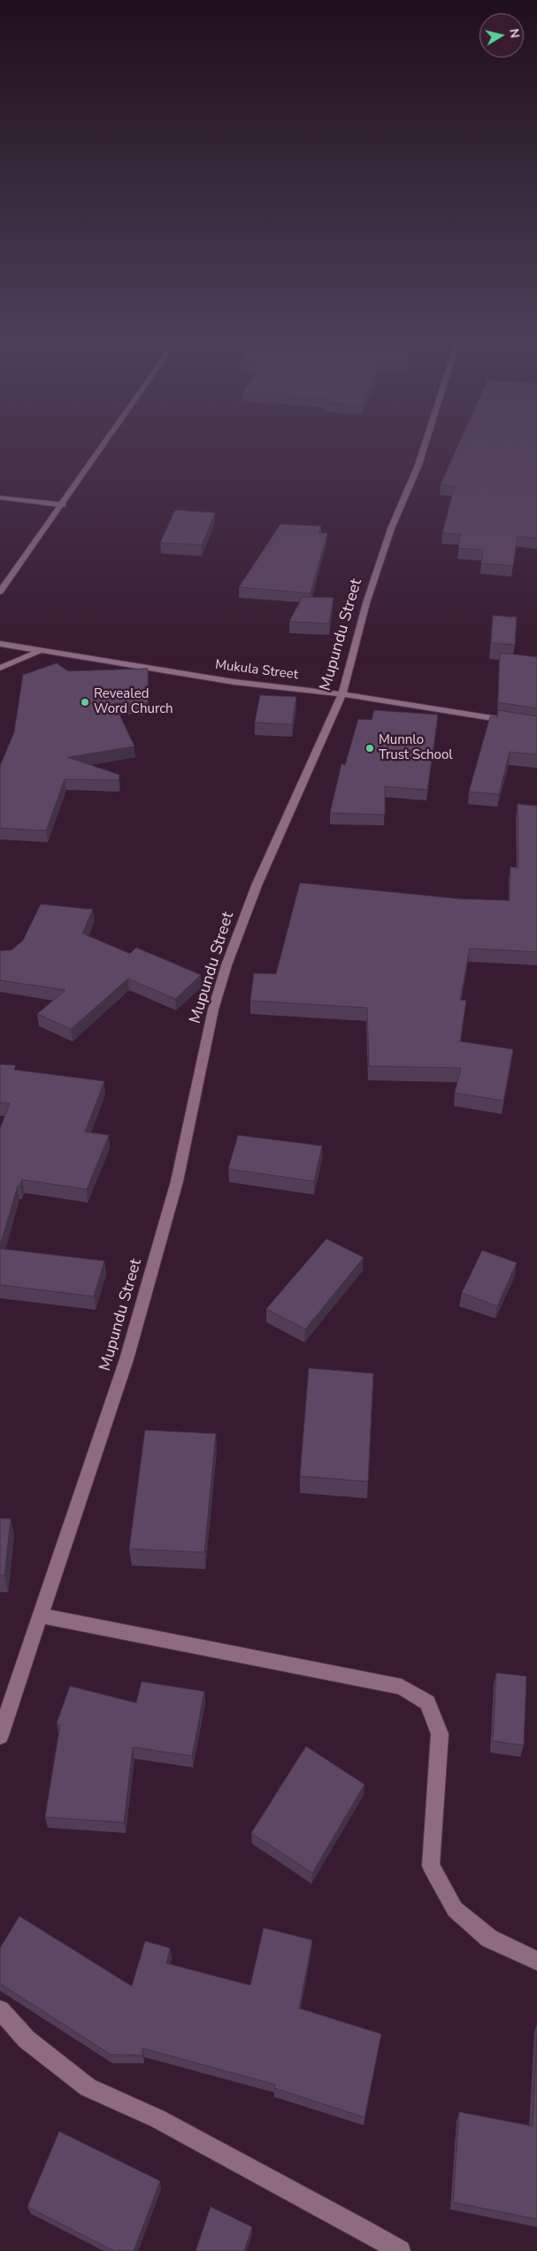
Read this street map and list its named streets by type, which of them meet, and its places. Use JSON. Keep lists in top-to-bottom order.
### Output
{
  "streets": {
    "street": ["Mupundu Street", "Mukula Street"]
  },
  "crossings": [
    ["Mupundu Street", "Mukula Street"]
  ],
  "places": ["Revealed Word Church", "Munnlo Trust School"],
  "north": "right"
}
